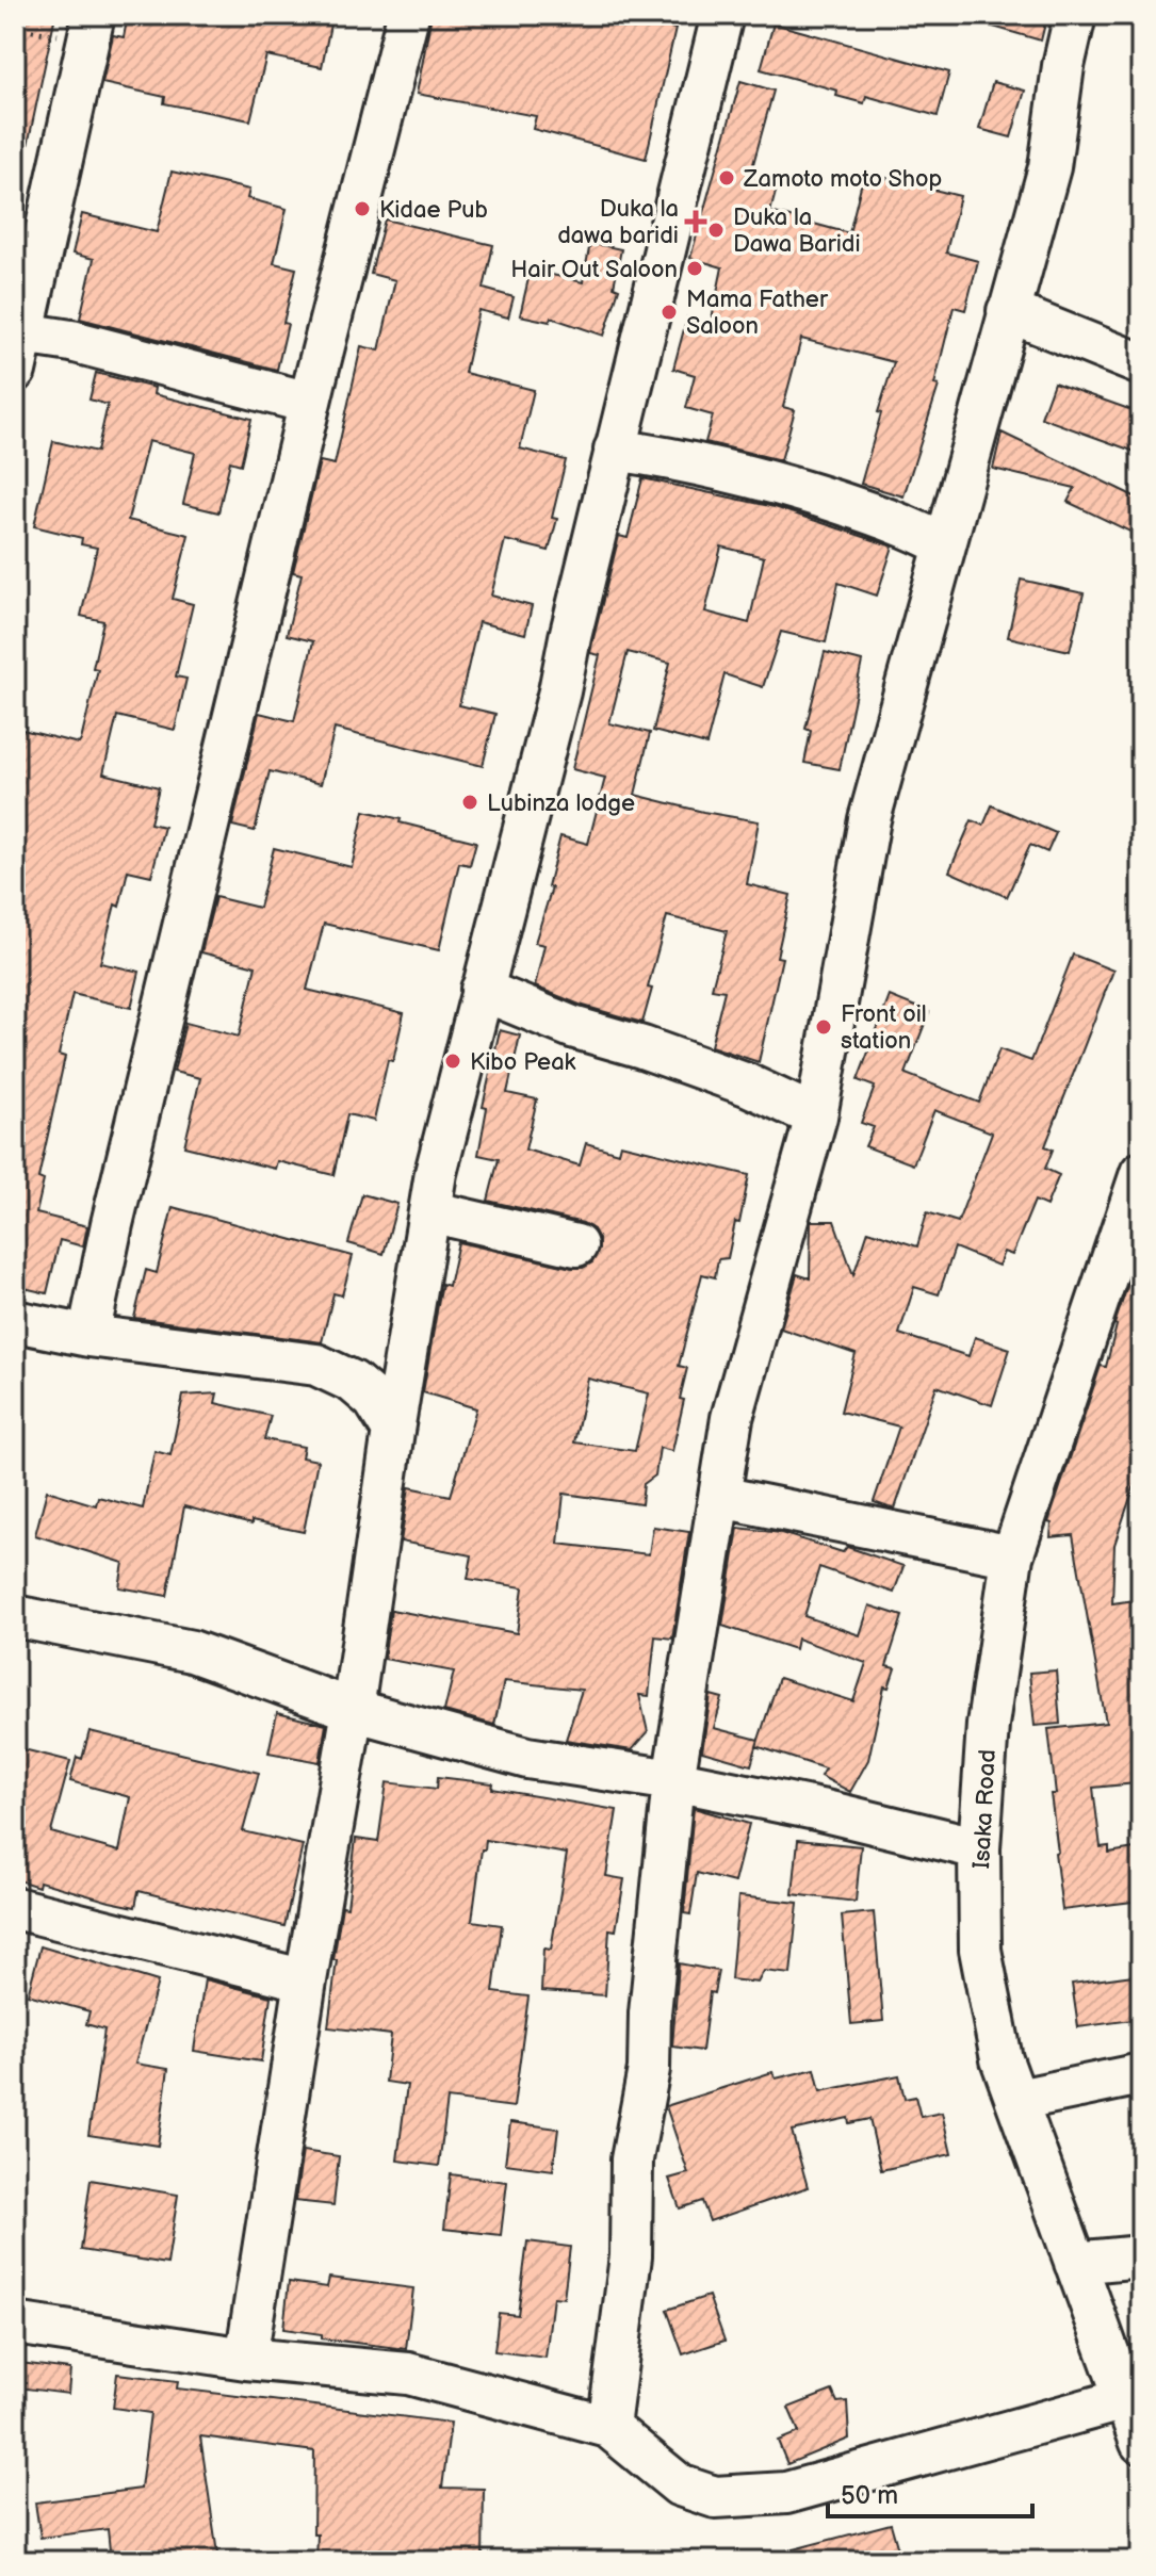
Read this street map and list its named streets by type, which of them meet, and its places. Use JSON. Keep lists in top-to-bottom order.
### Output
{
  "streets": {
    "street": ["Isaka Road"]
  },
  "places": {
    "other": [
      "Zamoto moto Shop",
      "Kidae Pub",
      "Duka la Dawa Baridi",
      "Hair Out Saloon",
      "Mama Father Saloon",
      "Lubinza lodge",
      "Front oil station",
      "Kibo Peak"
    ],
    "health": ["Duka la dawa baridi"]
  },
  "scale_bar": "50 m"
}
